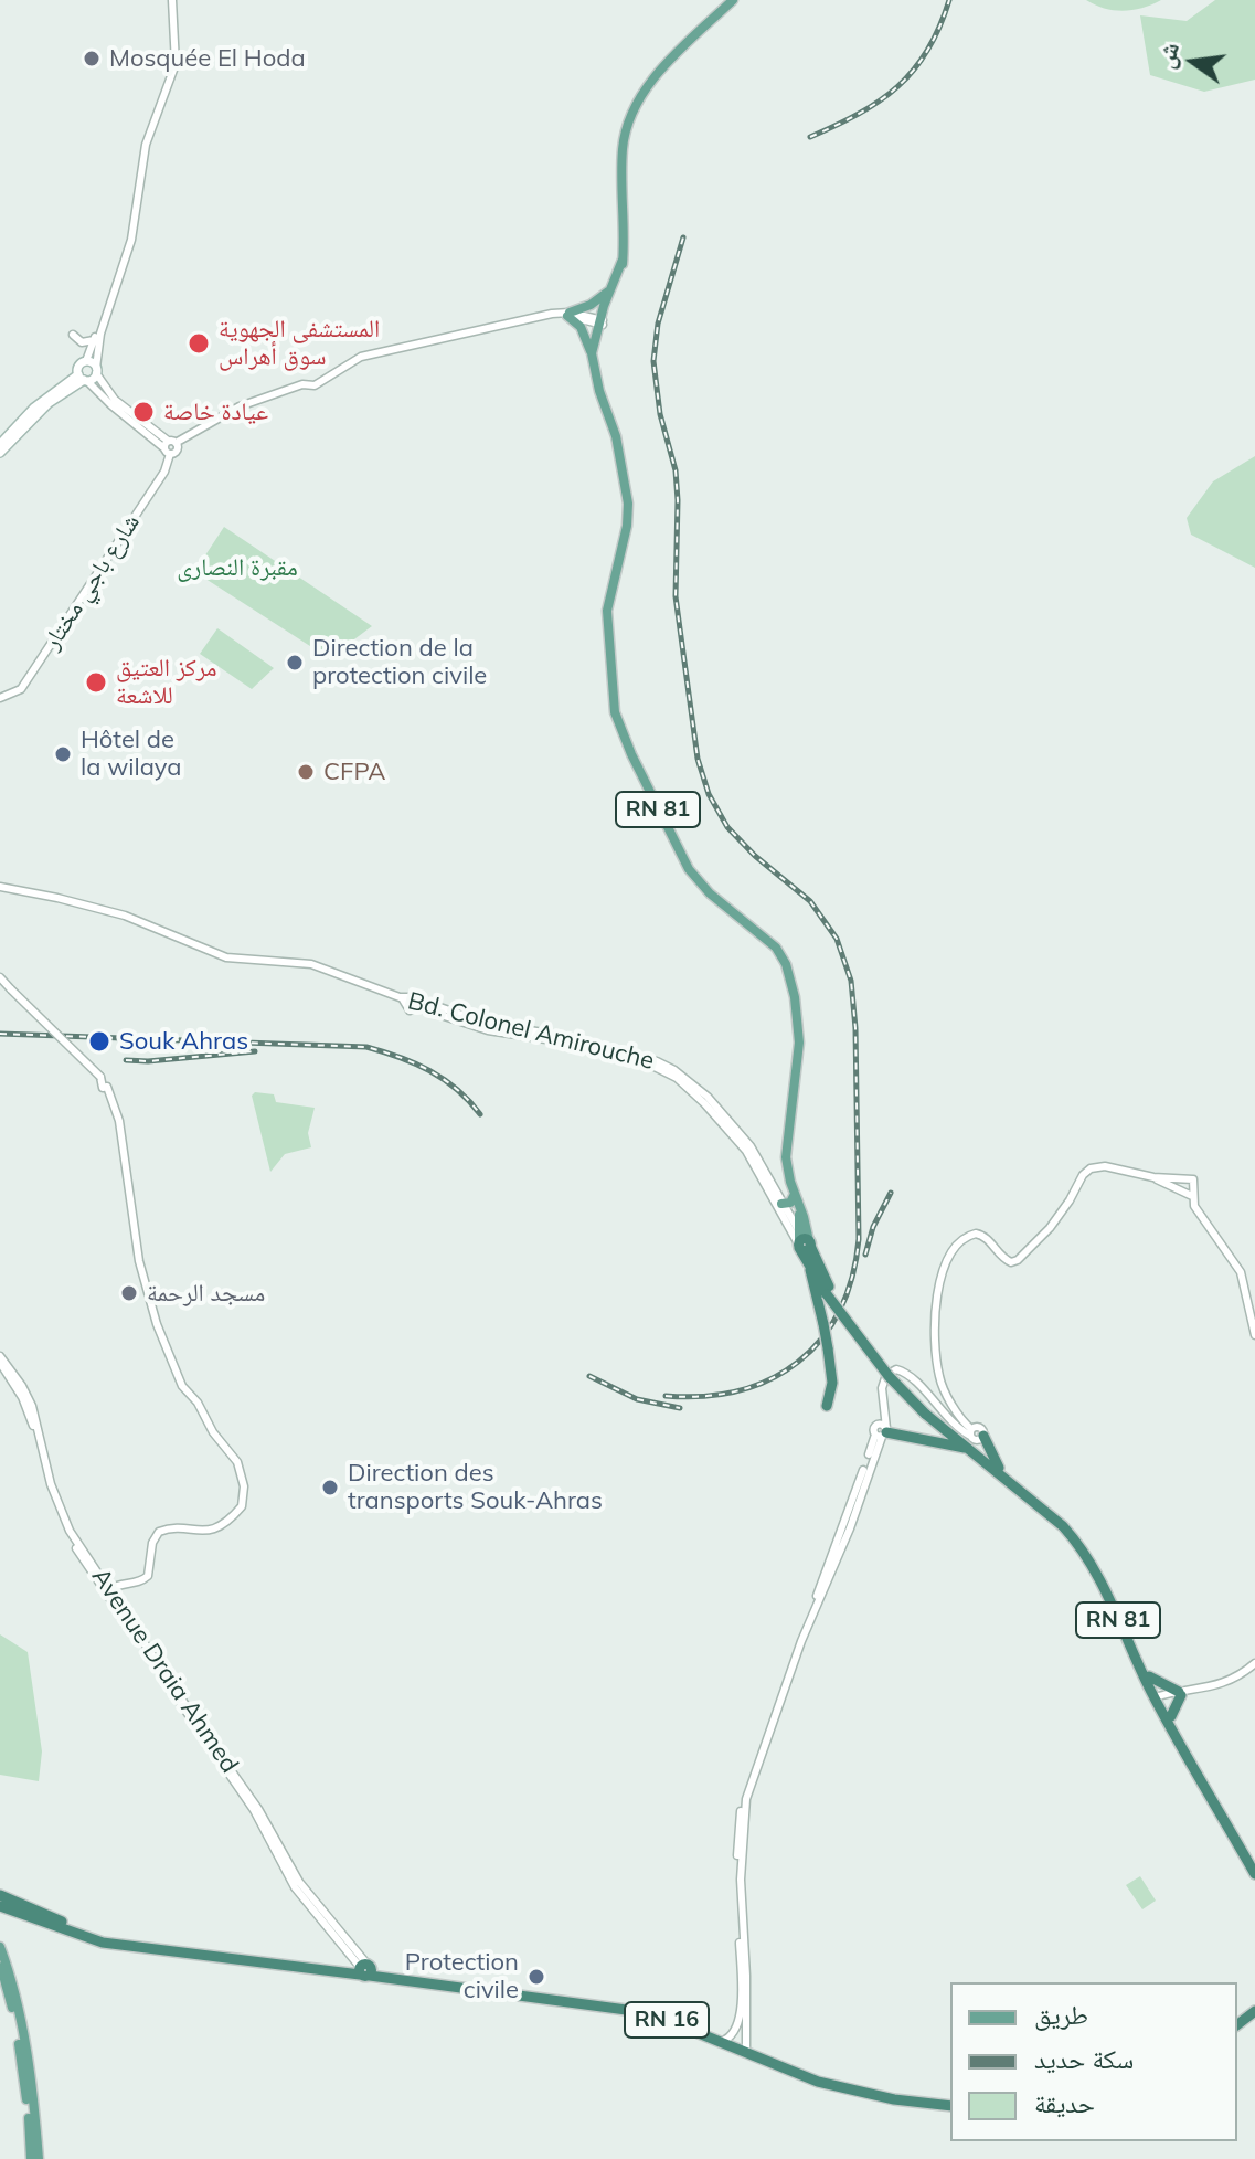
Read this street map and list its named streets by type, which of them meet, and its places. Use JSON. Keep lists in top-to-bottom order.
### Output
{
  "streets": {
    "highway": ["RN 81", "RN 16"],
    "street": ["شارع باجي مختار", "Bd. Colonel Amirouche", "Avenue Draia Ahmed"]
  },
  "crossings": [
    ["RN 81", "Bd. Colonel Amirouche"],
    ["Avenue Draia Ahmed", "RN 16"]
  ],
  "parks": ["مقبرة النصارى"],
  "places": [
    "Mosquée El Hoda",
    "المستشفى الجهوية سوق أهراس",
    "عيادة خاصة",
    "Direction de la protection civile",
    "مركز العتيق للاشعة",
    "Hôtel de la wilaya",
    "CFPA",
    "Souk Ahras",
    "مسجد الرحمة",
    "Direction des transports Souk-Ahras",
    "Protection civile"
  ],
  "legend": ["طريق", "سكة حديد", "حديقة"],
  "north": "left"
}
